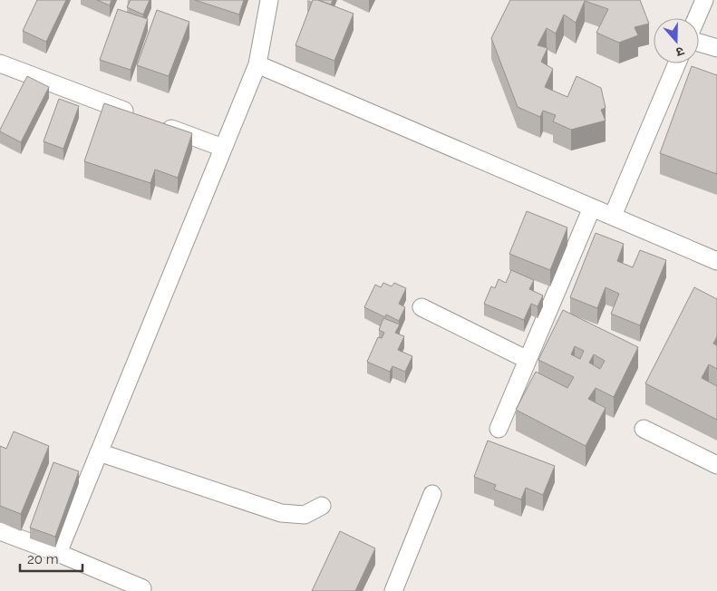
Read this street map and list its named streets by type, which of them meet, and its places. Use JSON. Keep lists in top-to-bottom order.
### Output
{
  "scale_bar": "20 m",
  "north": "bottom"
}
